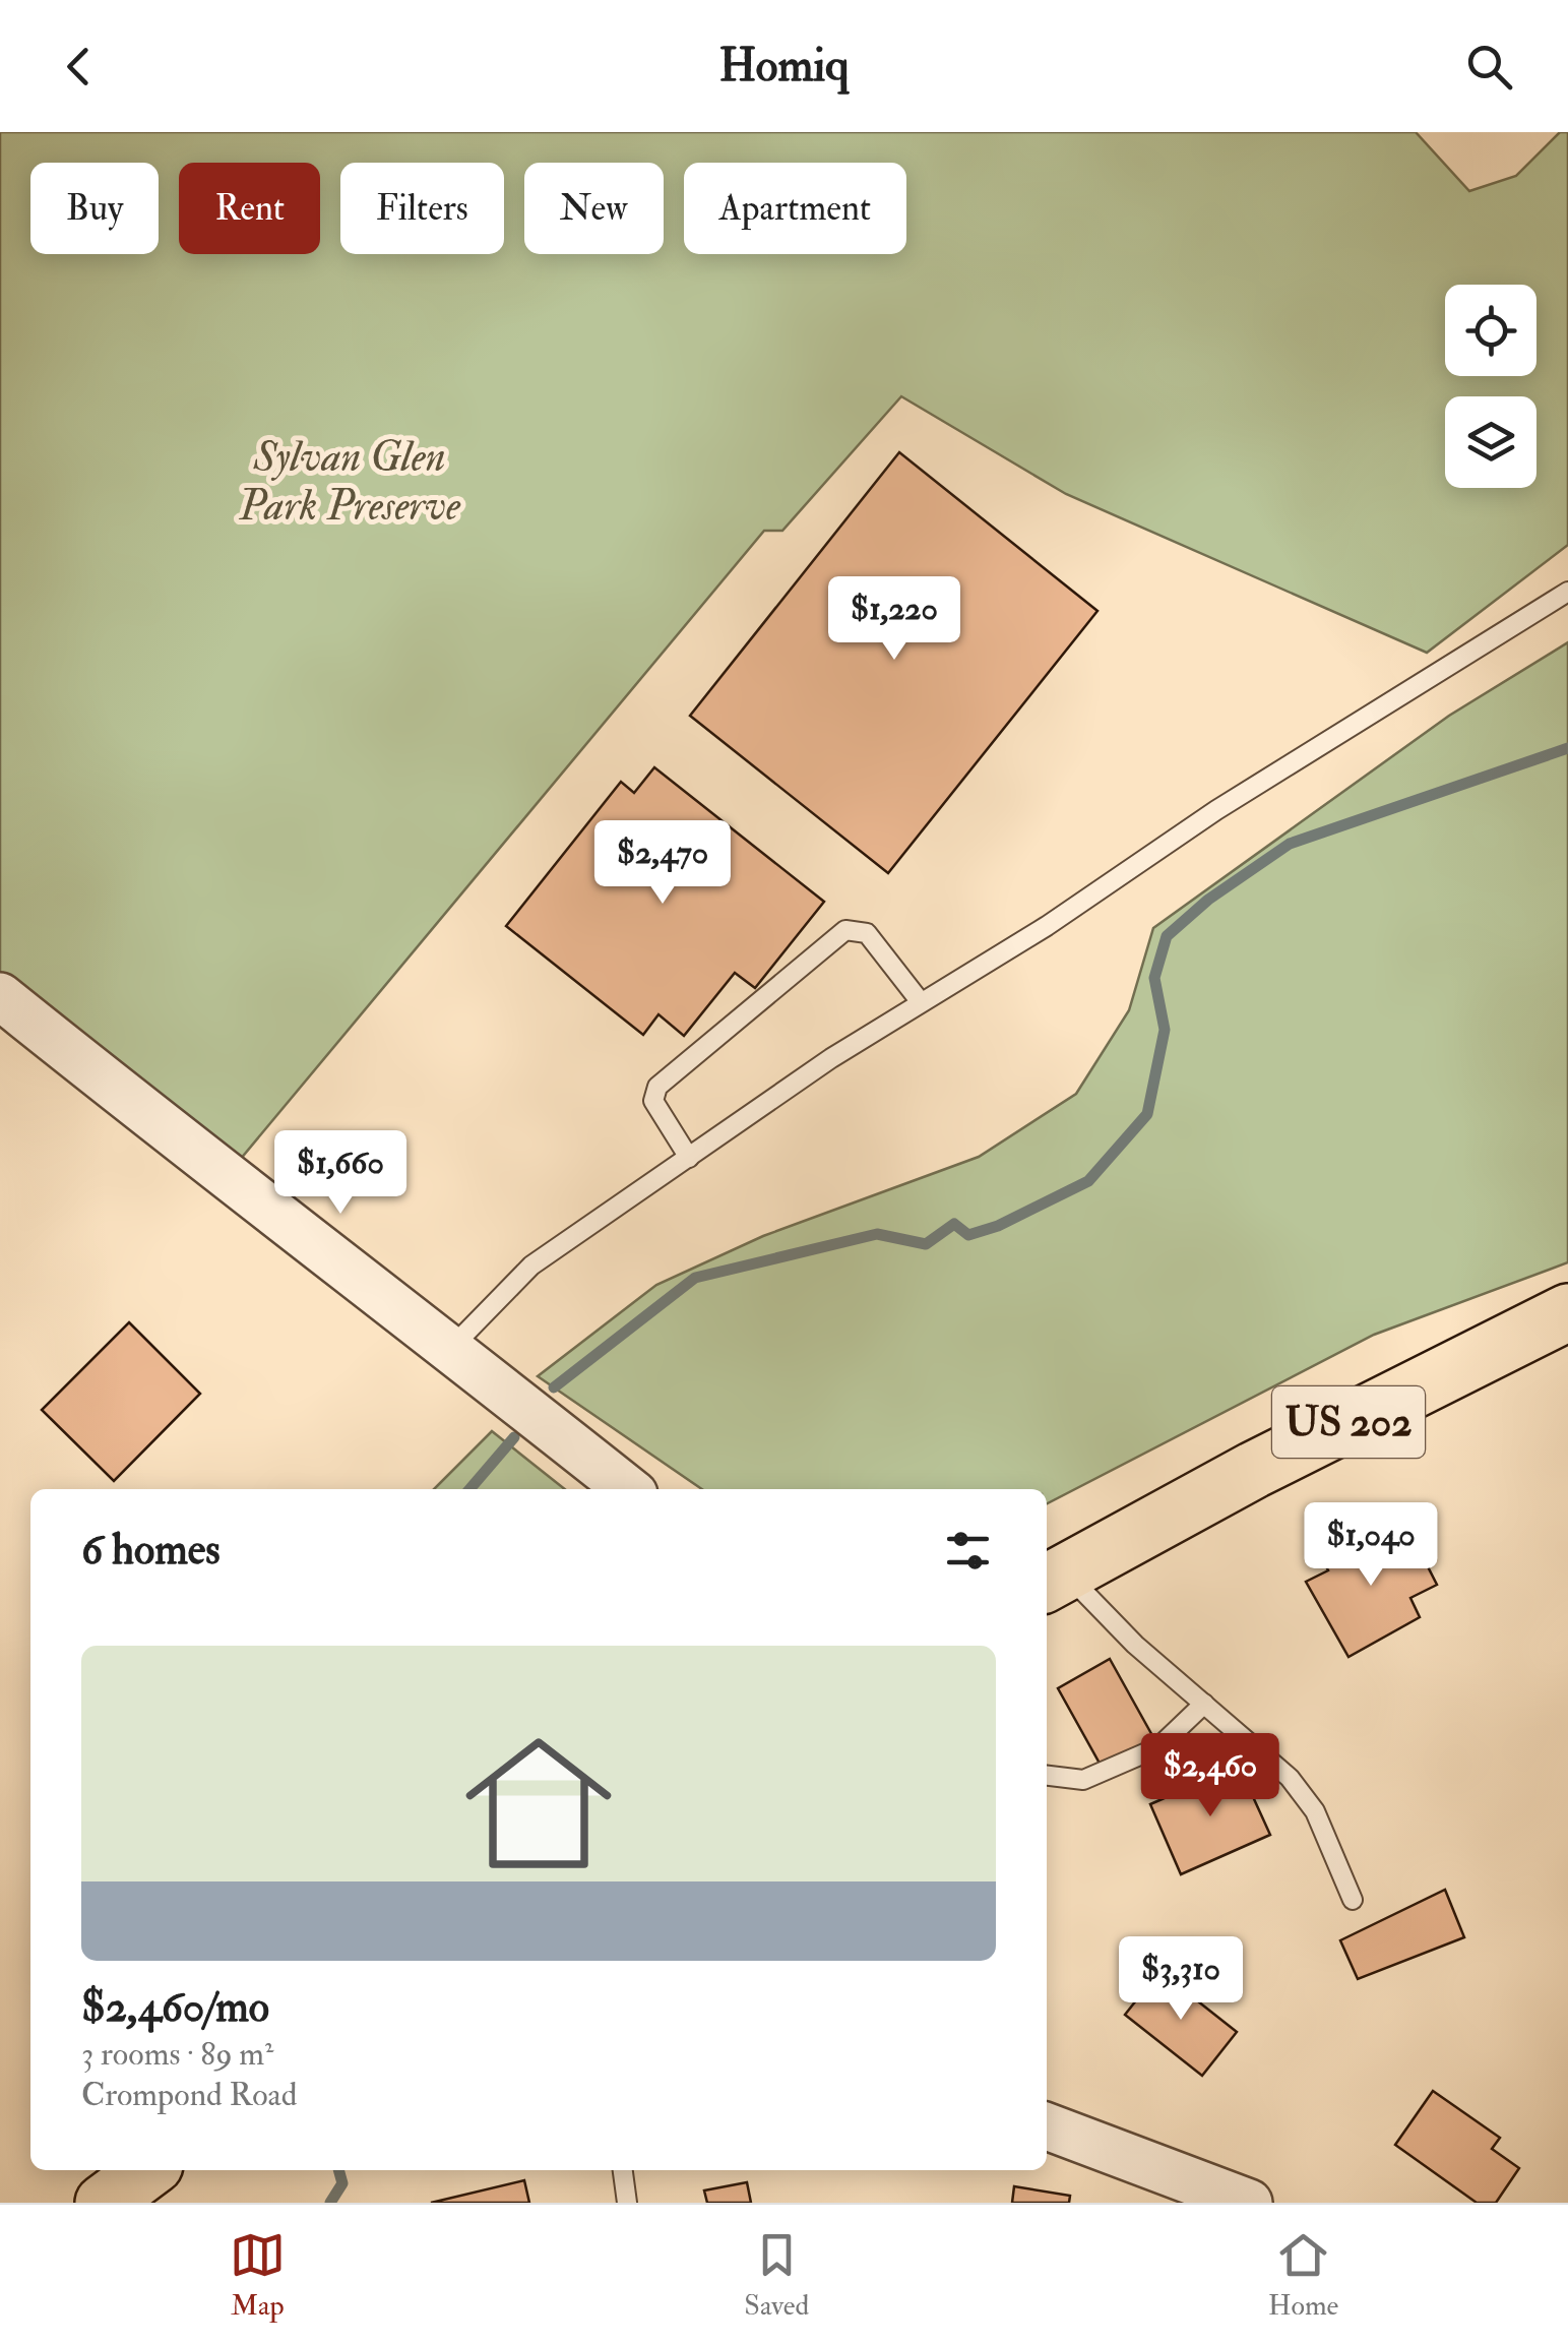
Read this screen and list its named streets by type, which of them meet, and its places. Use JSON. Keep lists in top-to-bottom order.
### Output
{
  "streets": {
    "highway": ["US 202"]
  },
  "parks": ["Sylvan Glen Park Preserve"],
  "page": {
    "header": "Homiq",
    "chip": [
      "Buy",
      "Rent",
      "Filters",
      "New",
      "Apartment"
    ],
    "price": [
      "$1,220",
      "$2,470",
      "$1,660",
      "$1,040",
      "$2,460",
      "$3,310"
    ],
    "heading": "6 homes",
    "list": [
      {
        "name": "$2,460/mo",
        "note": "3 rooms · 89 m² · Crompond Road"
      }
    ],
    "tabs": ["Map", "Saved", "Home"]
  }
}
